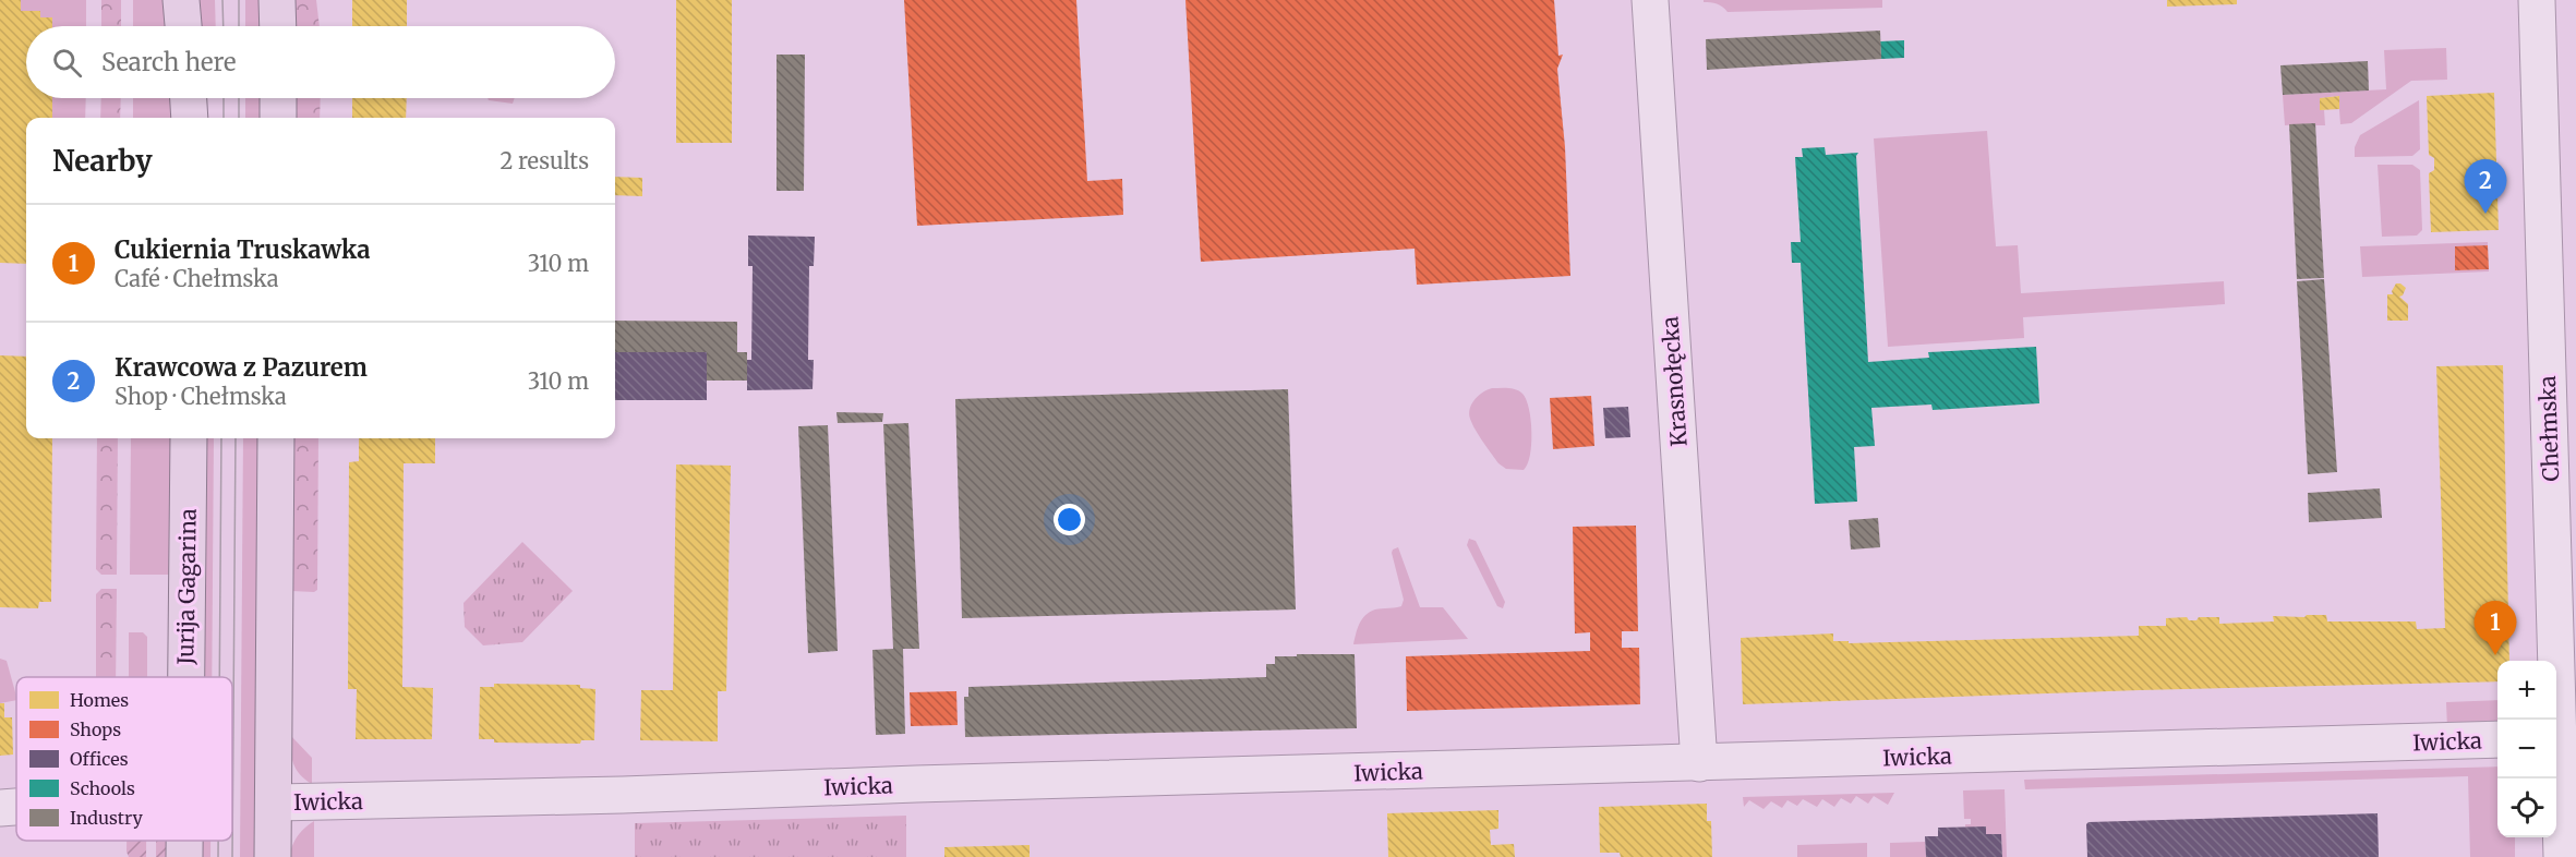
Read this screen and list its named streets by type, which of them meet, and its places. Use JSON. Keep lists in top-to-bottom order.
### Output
{
  "streets": {
    "main road": ["Jurija Gagarina"],
    "street": ["Krasnołęcka", "Chełmska", "Iwicka"]
  },
  "crossings": [
    ["Krasnołęcka", "Iwicka"]
  ],
  "legend": [
    "Homes",
    "Shops",
    "Offices",
    "Schools",
    "Industry"
  ],
  "page": {
    "search": "Search here",
    "heading": ["Nearby", "2 results"],
    "pins": ["2", "1"],
    "list": [
      {
        "mark": "1",
        "name": "Cukiernia Truskawka",
        "note": "Café · Chełmska",
        "value": "310 m"
      },
      {
        "mark": "2",
        "name": "Krawcowa z Pazurem",
        "note": "Shop · Chełmska",
        "value": "310 m"
      }
    ],
    "map_buttons": ["+", "−"]
  }
}
